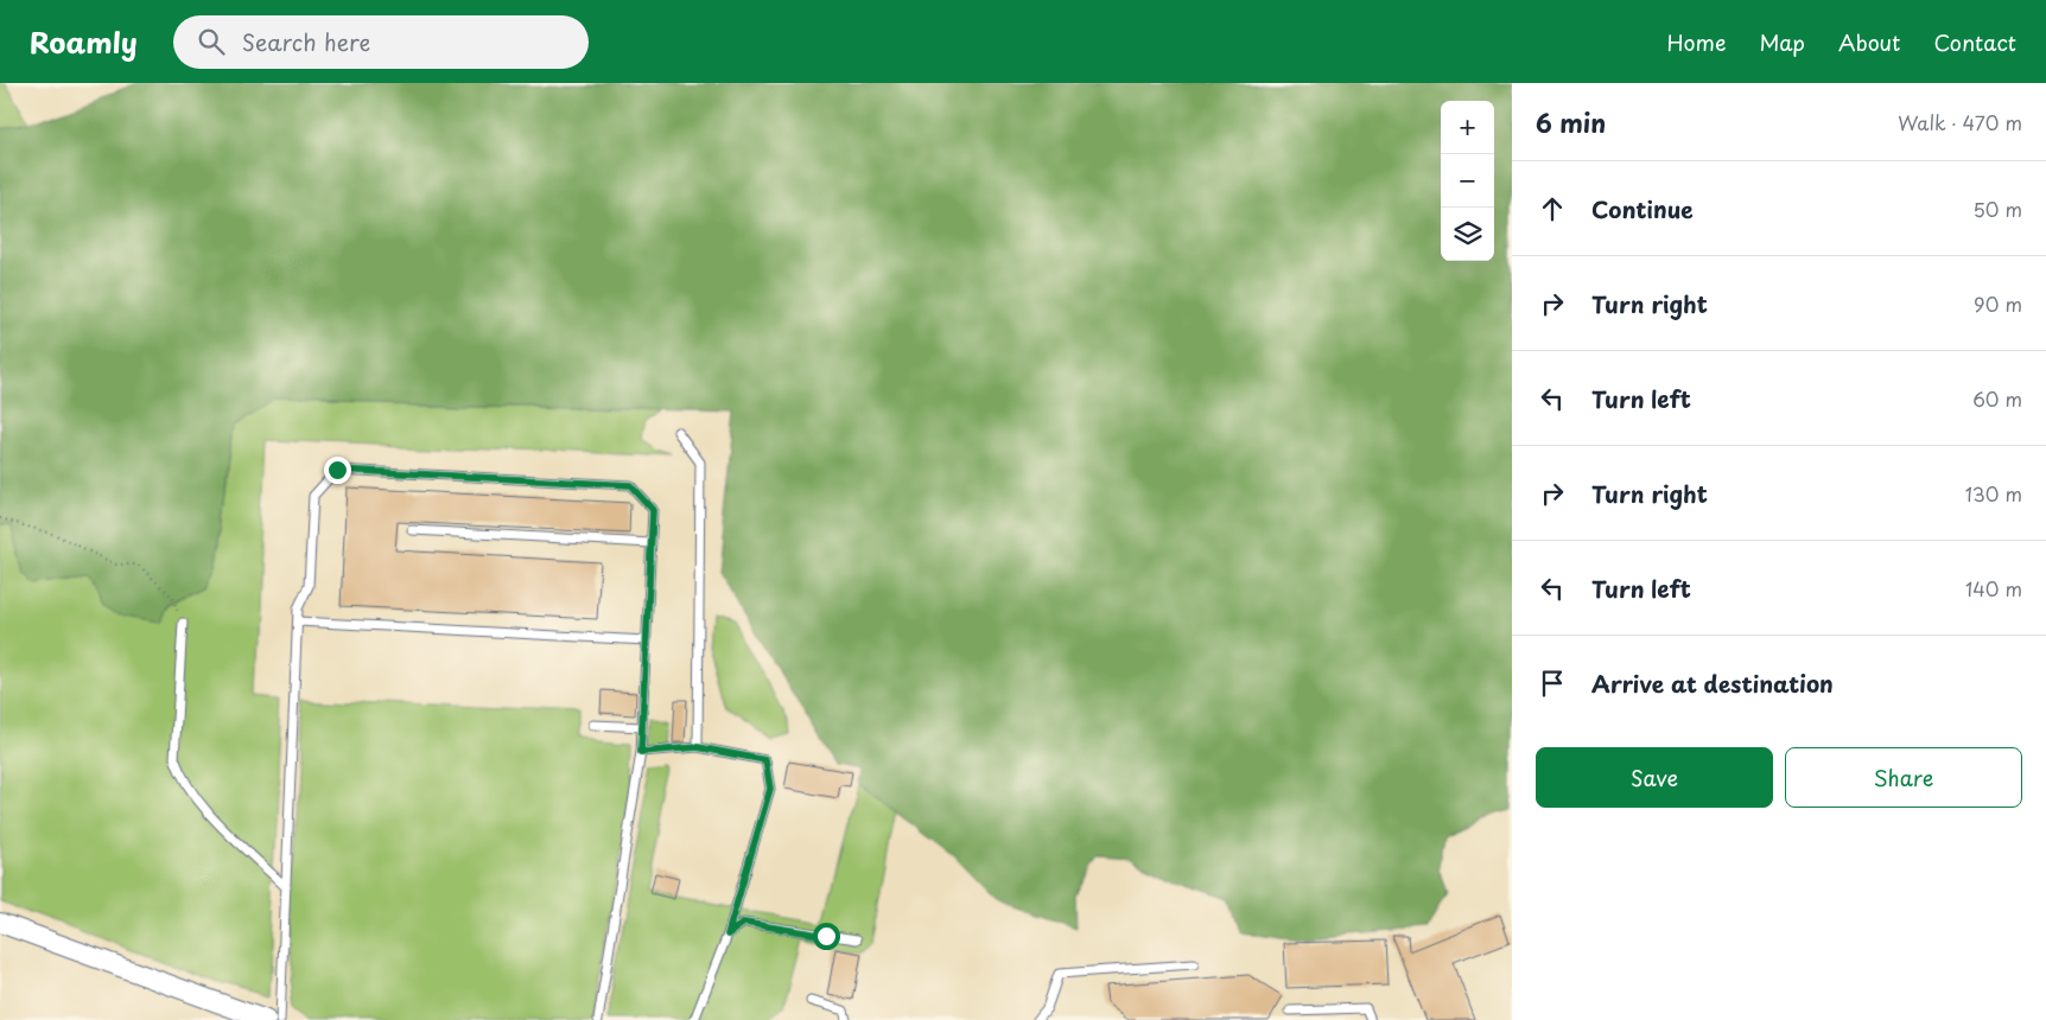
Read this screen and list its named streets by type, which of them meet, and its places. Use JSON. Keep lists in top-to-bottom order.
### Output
{
  "page": {
    "header": "Roamly",
    "search": "Search here",
    "nav": [
      "Home",
      "Map",
      "About",
      "Contact"
    ],
    "heading": ["6 min", "Walk · 470 m"],
    "map_buttons": ["+", "−"],
    "list": [
      ["Continue", "50 m"],
      ["Turn right", "90 m"],
      ["Turn left", "60 m"],
      ["Turn right", "130 m"],
      ["Turn left", "140 m"],
      "Arrive at destination"
    ],
    "buttons": ["Save", "Share"]
  }
}
